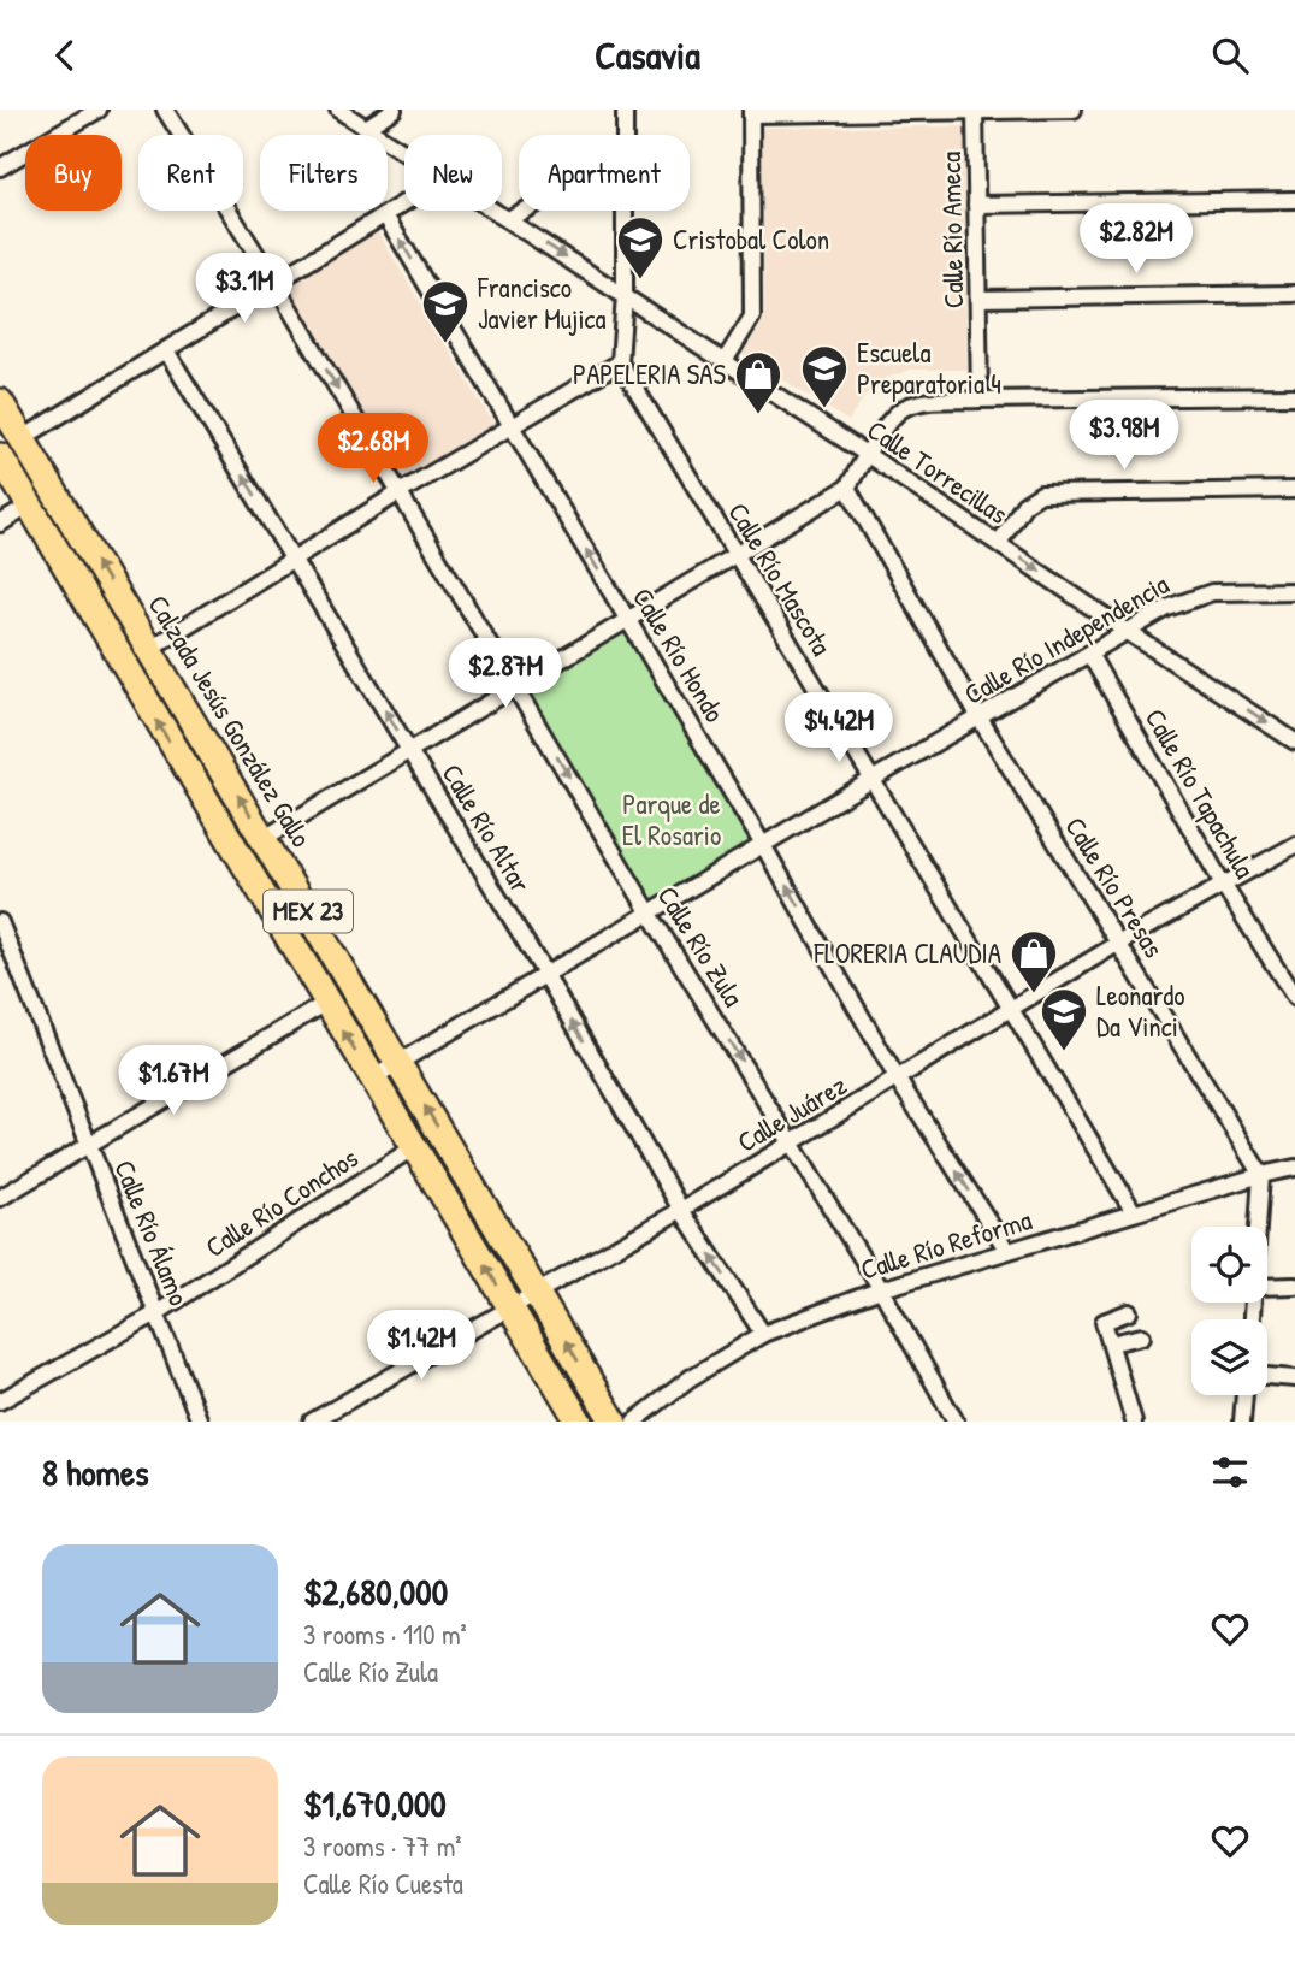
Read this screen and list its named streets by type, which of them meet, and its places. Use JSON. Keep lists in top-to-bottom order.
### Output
{
  "streets": {
    "main road": ["Calzada Jesús González Gallo", "MEX 23"],
    "street": [
      "Calle Río Ameca",
      "Calle Torrecillas",
      "Calle Río Mascota",
      "Calle Río Independencia",
      "Calle Río Hondo",
      "Calle Río Tapachula",
      "Calle Río Altar",
      "Calle Río Presas",
      "Calle Río Zula",
      "Calle Juárez",
      "Calle Río Conchos",
      "Calle Río Álamo",
      "Calle Río Reforma"
    ]
  },
  "crossings": [
    ["Calle Torrecillas", "Calle Río Independencia"],
    ["Calle Río Mascota", "Calle Río Independencia"],
    ["Calle Río Mascota", "Calle Juárez"],
    ["Calle Río Mascota", "Calle Río Reforma"],
    ["Calle Río Independencia", "Calle Río Hondo"],
    ["Calle Río Independencia", "Calzada Jesús González Gallo"],
    ["Calle Río Independencia", "Calle Río Tapachula"],
    ["Calle Río Independencia", "Calle Río Altar"],
    ["Calle Río Independencia", "Calle Río Presas"],
    ["Calle Río Independencia", "MEX 23"],
    ["Calle Río Independencia", "Calle Río Zula"],
    ["Calle Río Hondo", "Calle Juárez"],
    ["Calle Río Hondo", "Calle Río Reforma"],
    ["Calzada Jesús González Gallo", "Calle Juárez"],
    ["Calle Río Tapachula", "Calle Juárez"],
    ["Calle Río Altar", "Calle Juárez"],
    ["Calle Río Altar", "Calle Río Reforma"],
    ["Calle Río Presas", "Calle Juárez"],
    ["Calle Río Presas", "Calle Río Reforma"],
    ["MEX 23", "Calle Juárez"],
    ["MEX 23", "Calle Río Conchos"],
    ["Calle Río Zula", "Calle Juárez"],
    ["Calle Río Zula", "Calle Río Reforma"],
    ["Calle Río Conchos", "Calle Río Álamo"]
  ],
  "one_way": [
    "Calle Torrecillas",
    "Calle Río Hondo",
    "Calle Río Altar",
    "Calle Río Zula"
  ],
  "parks": ["Parque de El Rosario"],
  "places": {
    "school or university": [
      "Cristobal Colon",
      "Francisco Javier Mujica",
      "Escuela Preparatoria 4",
      "Leonardo Da Vinci"
    ],
    "shop": ["PAPELERIA SAS", "FLORERIA CLAUDIA"]
  },
  "page": {
    "header": "Casavia",
    "chip": [
      "Buy",
      "Rent",
      "Filters",
      "New",
      "Apartment"
    ],
    "price": [
      "$2.82M",
      "$3.1M",
      "$3.98M",
      "$2.68M",
      "$2.87M",
      "$4.42M",
      "$1.67M",
      "$1.42M"
    ],
    "heading": "8 homes",
    "list": [
      {
        "name": "$2,680,000",
        "note": "3 rooms · 110 m² · Calle Río Zula"
      },
      {
        "name": "$1,670,000",
        "note": "3 rooms · 77 m² · Calle Río Cuesta"
      }
    ]
  }
}
